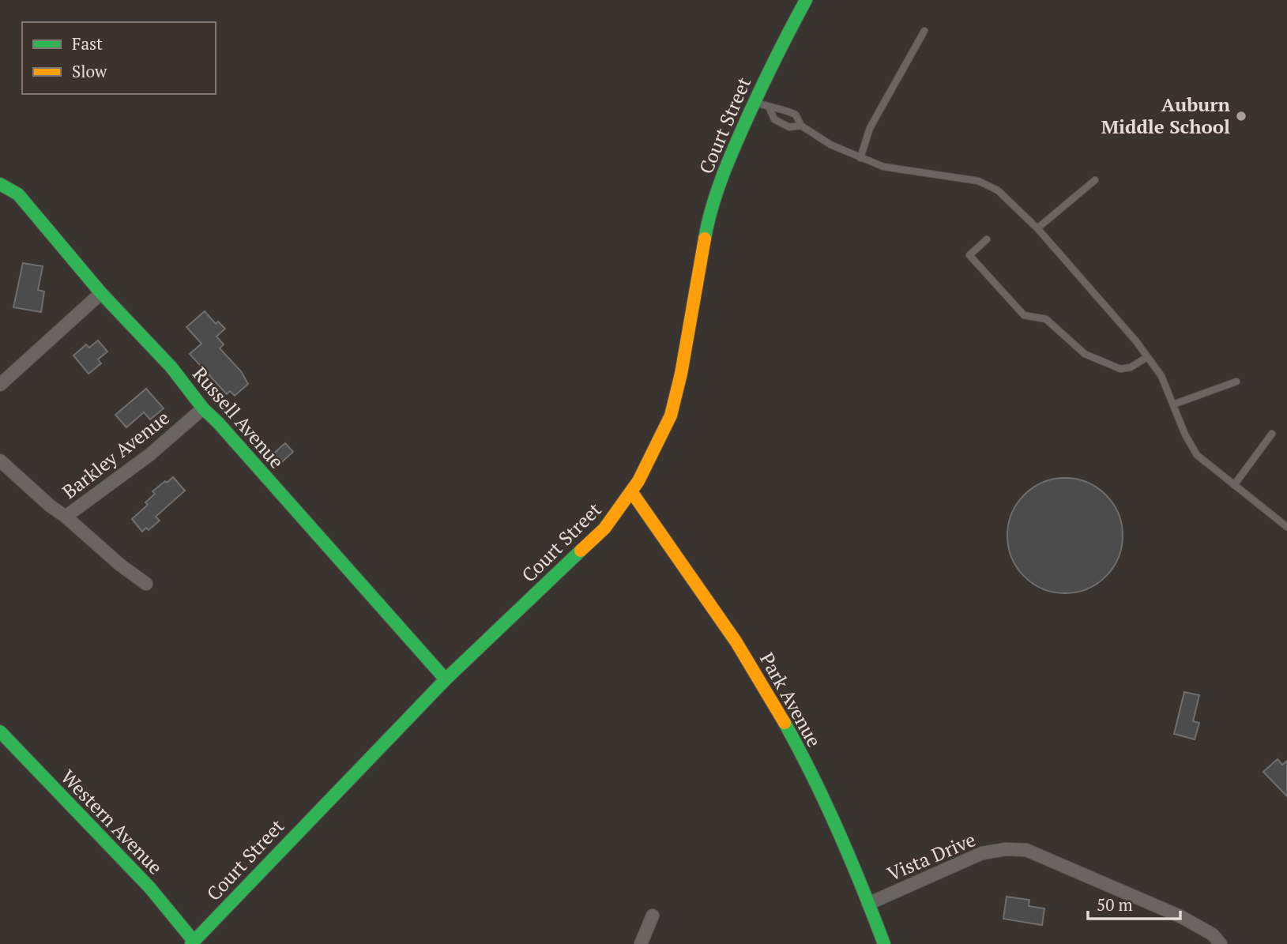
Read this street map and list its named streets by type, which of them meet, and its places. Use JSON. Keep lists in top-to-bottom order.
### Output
{
  "streets": {
    "street": [
      "Court Street",
      "Russell Avenue",
      "Barkley Avenue",
      "Park Avenue",
      "Western Avenue",
      "Vista Drive"
    ]
  },
  "crossings": [
    ["Court Street", "Russell Avenue"],
    ["Court Street", "Park Avenue"],
    ["Court Street", "Western Avenue"],
    ["Russell Avenue", "Barkley Avenue"],
    ["Park Avenue", "Vista Drive"]
  ],
  "places": ["Auburn Middle School"],
  "legend": ["Fast", "Slow"],
  "scale_bar": "50 m"
}
